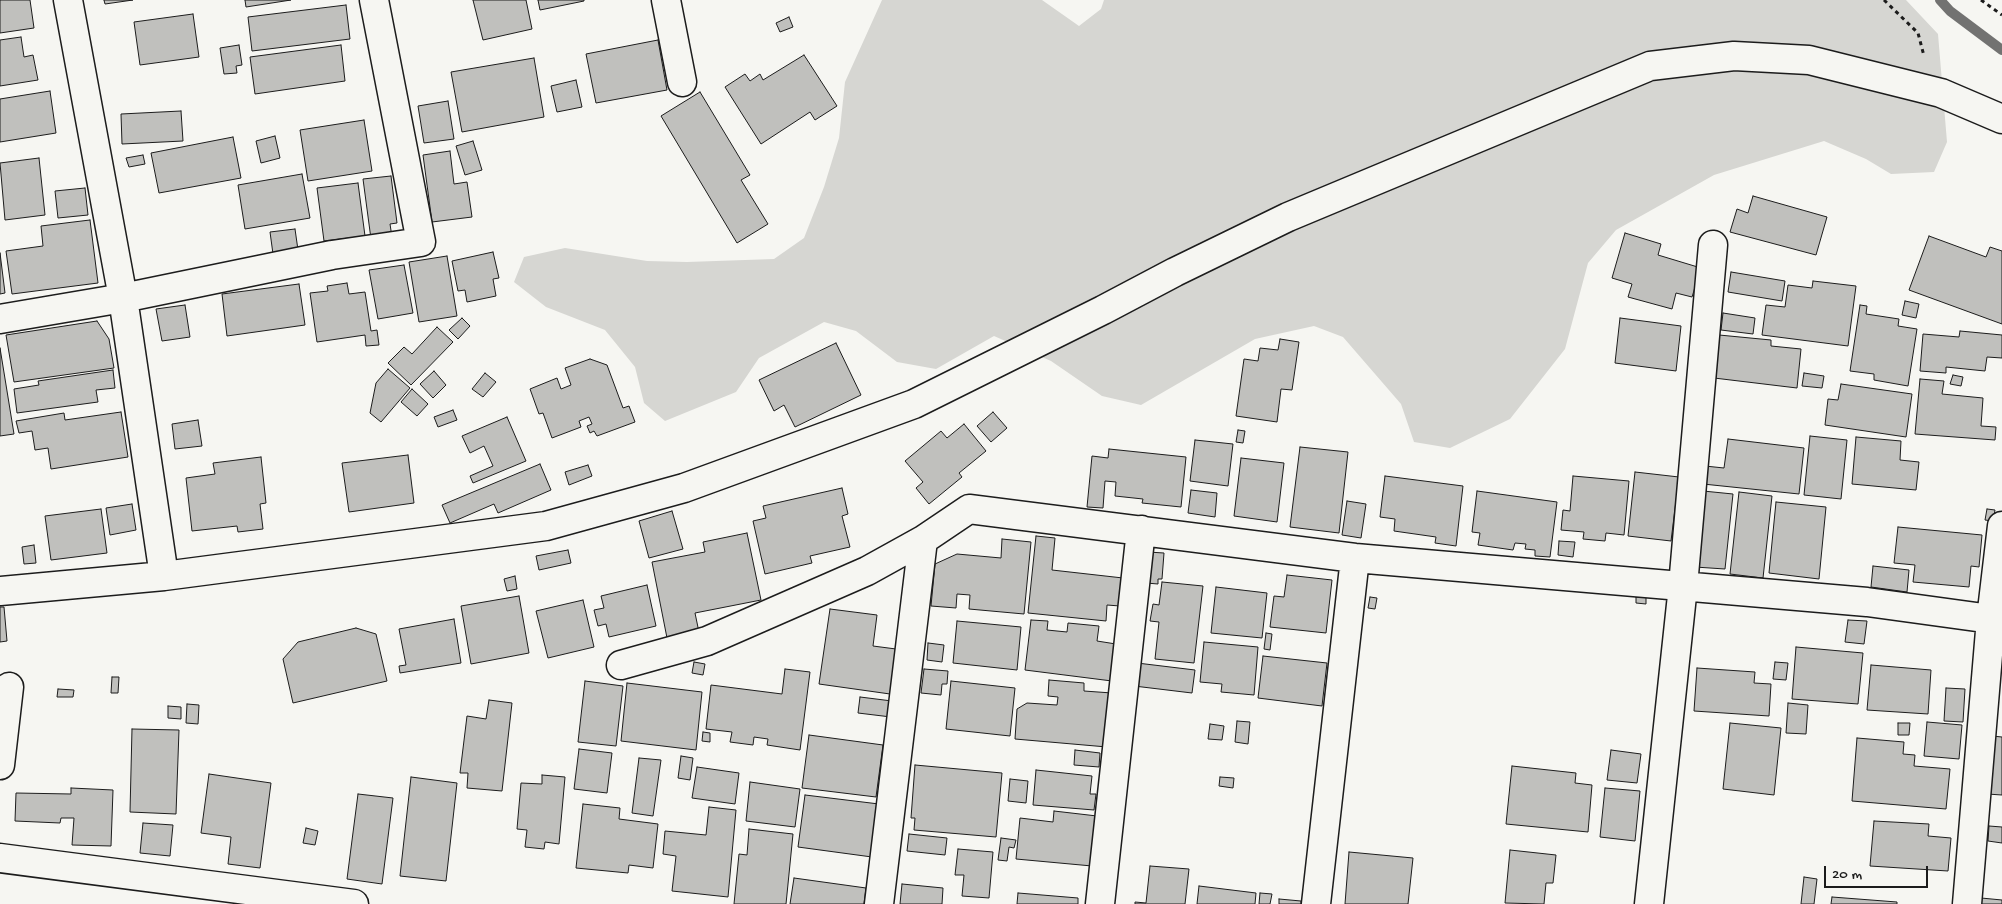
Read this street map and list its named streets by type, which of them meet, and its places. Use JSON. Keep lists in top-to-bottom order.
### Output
{
  "scale_bar": "20 m"
}
